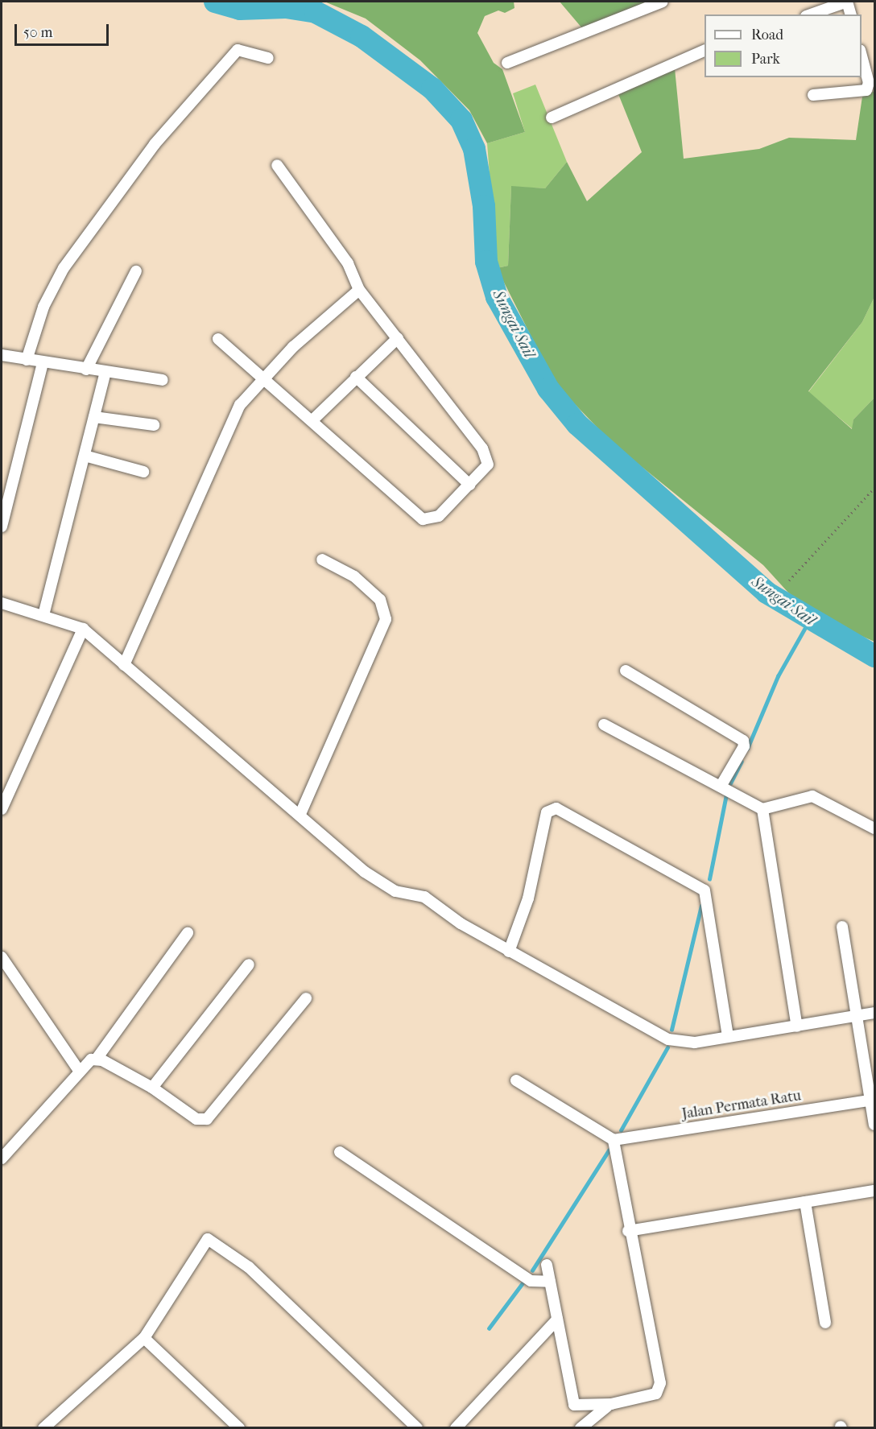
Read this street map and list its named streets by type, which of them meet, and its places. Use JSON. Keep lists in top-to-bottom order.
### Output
{
  "streets": {
    "street": ["Jalan Permata Ratu"]
  },
  "water": ["Sungai Sail"],
  "legend": ["Road", "Park"],
  "scale_bar": "50 m"
}
